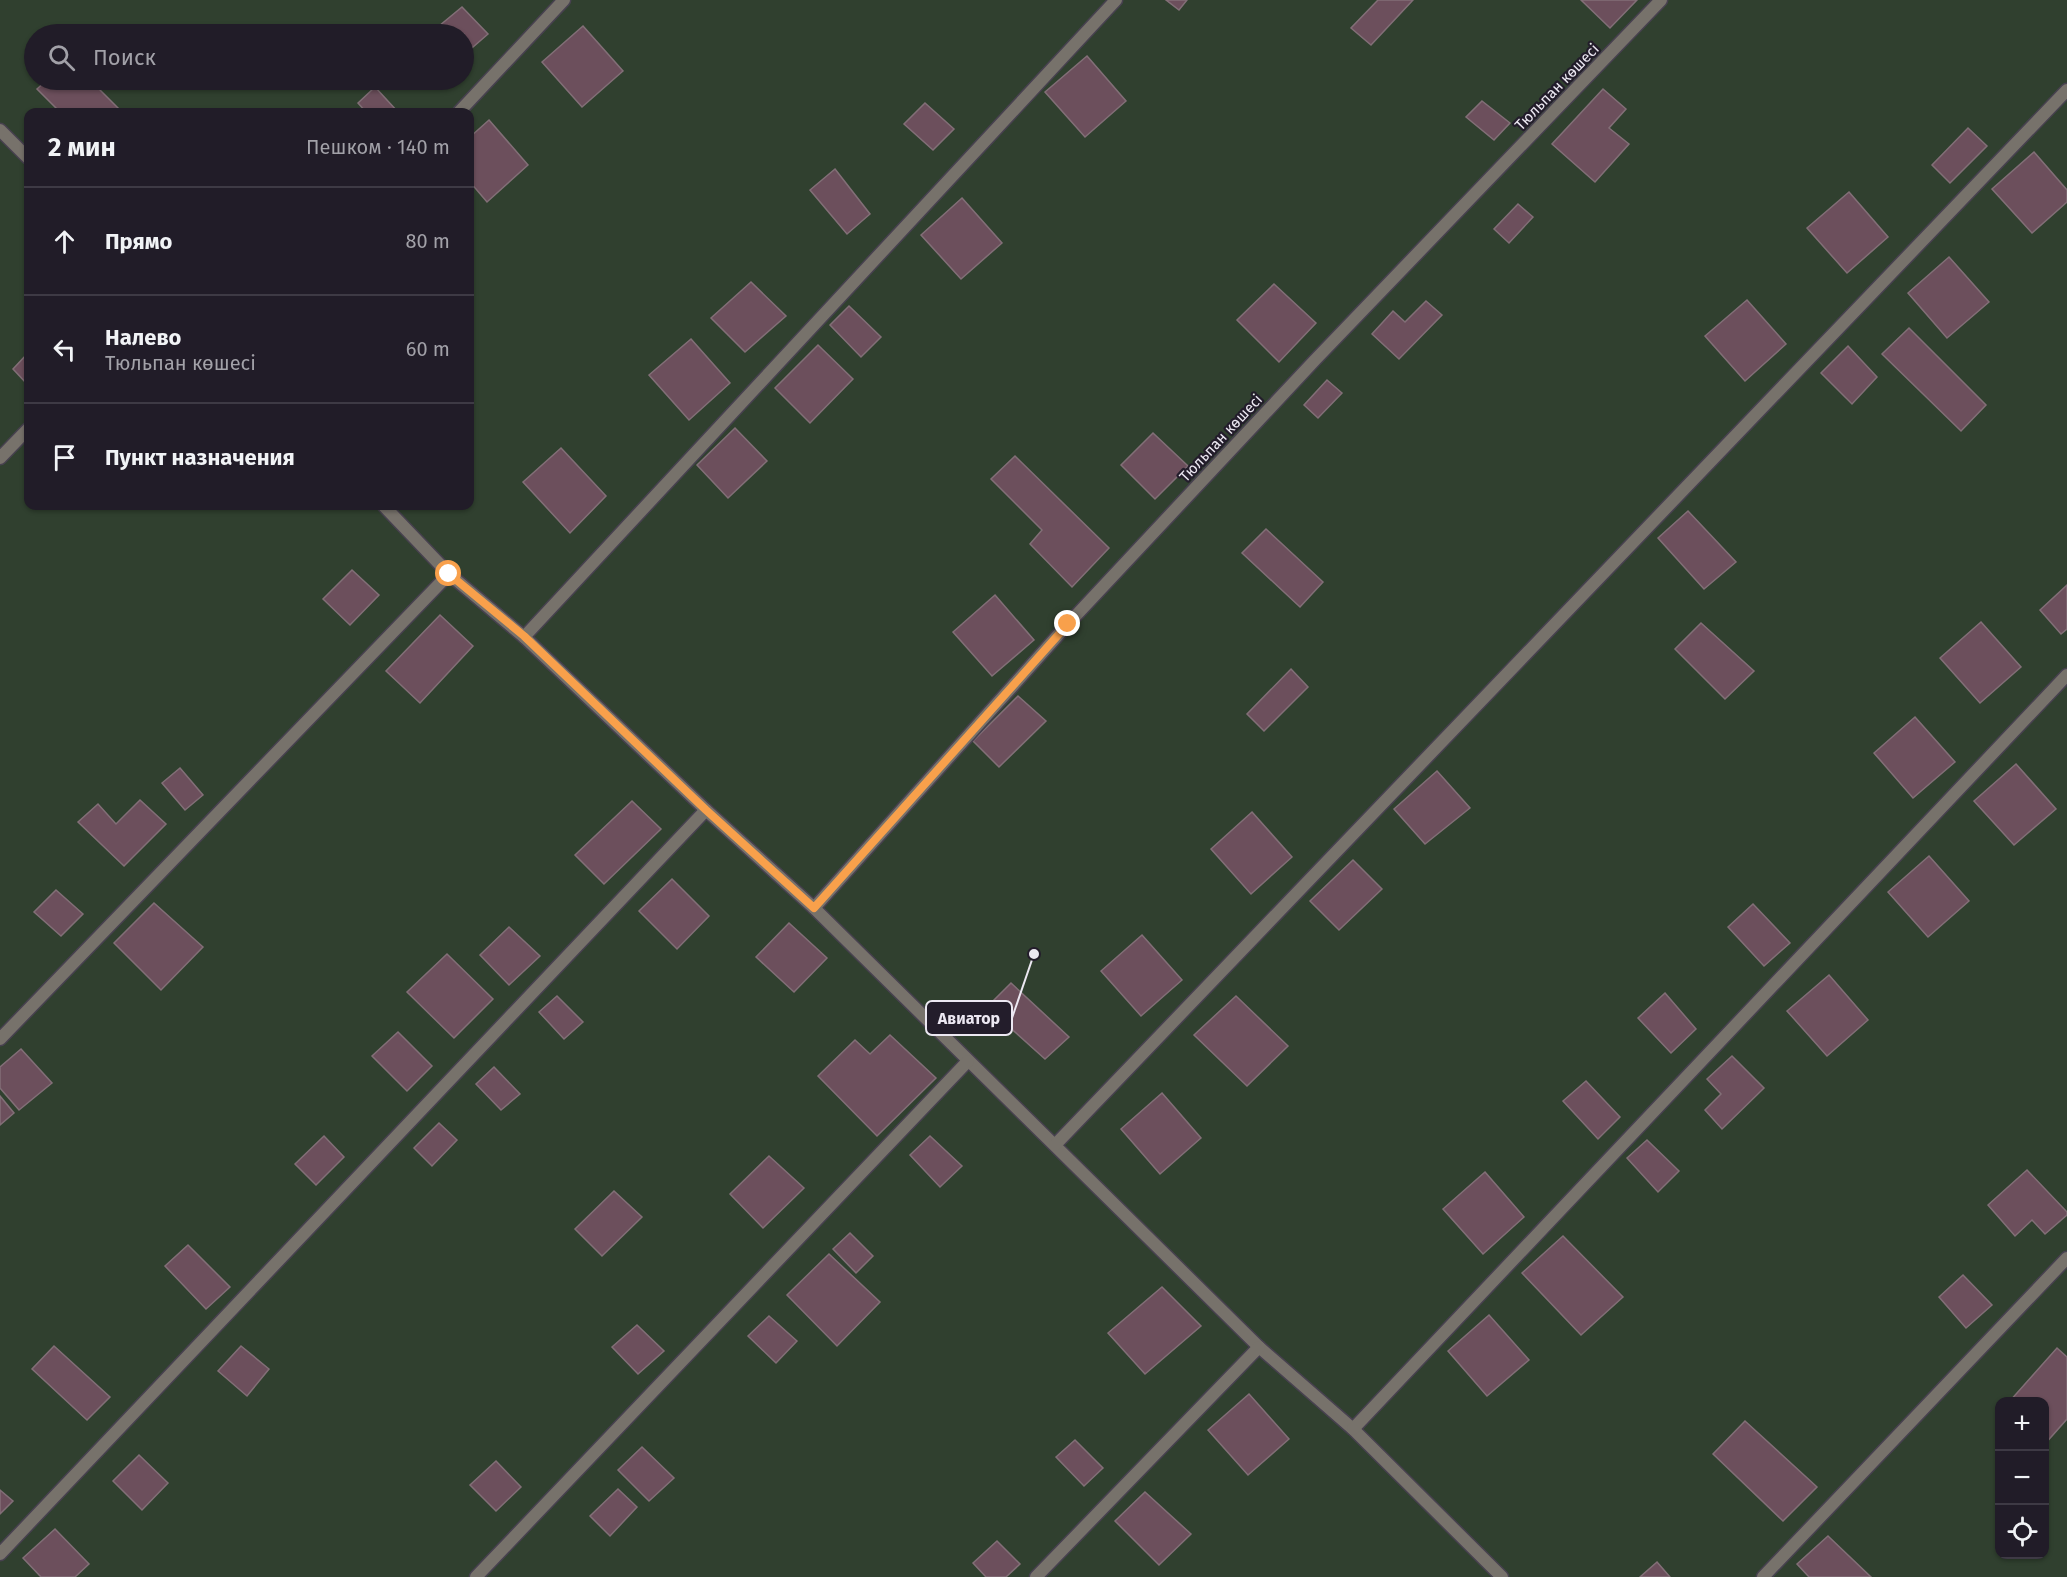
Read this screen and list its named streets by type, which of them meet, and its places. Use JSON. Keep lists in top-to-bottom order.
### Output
{
  "streets": {
    "street": ["Тюльпан көшесі"]
  },
  "places": ["Авиатор"],
  "page": {
    "search": "Поиск",
    "heading": ["2 мин", "Пешком · 140 m"],
    "list": [
      ["Прямо", "80 m"],
      ["Налево", "Тюльпан көшесі", "60 m"],
      "Пункт назначения"
    ],
    "map_buttons": ["+", "−"]
  }
}
